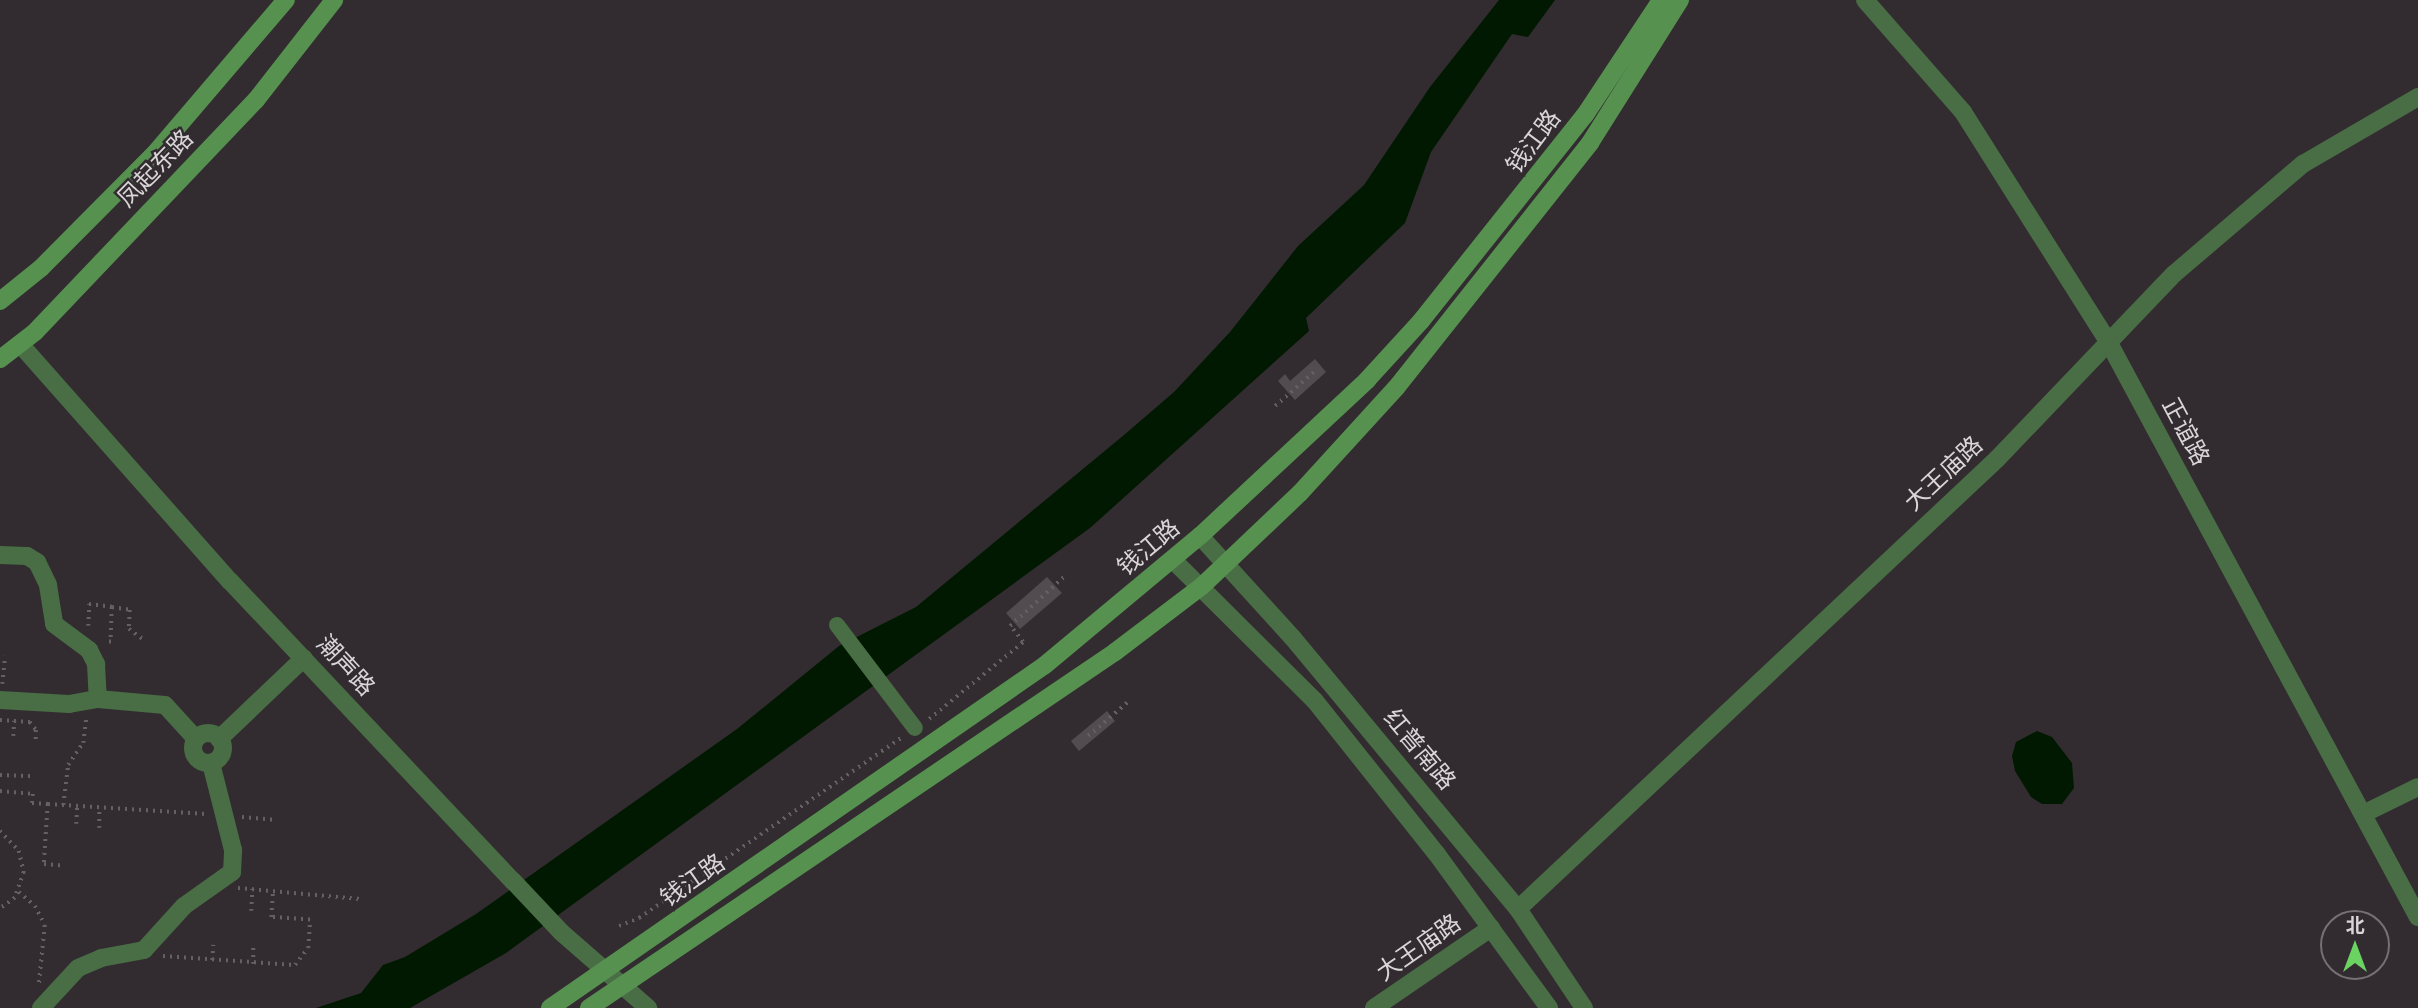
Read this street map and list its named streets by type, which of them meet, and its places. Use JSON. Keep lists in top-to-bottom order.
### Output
{
  "streets": {
    "main road": ["钱江路", "凤起东路"],
    "street": [
      "正谊路",
      "大王庙路",
      "潮声路",
      "红普南路"
    ]
  },
  "crossings": [
    ["钱江路", "潮声路"],
    ["钱江路", "红普南路"],
    ["凤起东路", "潮声路"],
    ["正谊路", "大王庙路"],
    ["大王庙路", "红普南路"]
  ],
  "north": "top"
}
